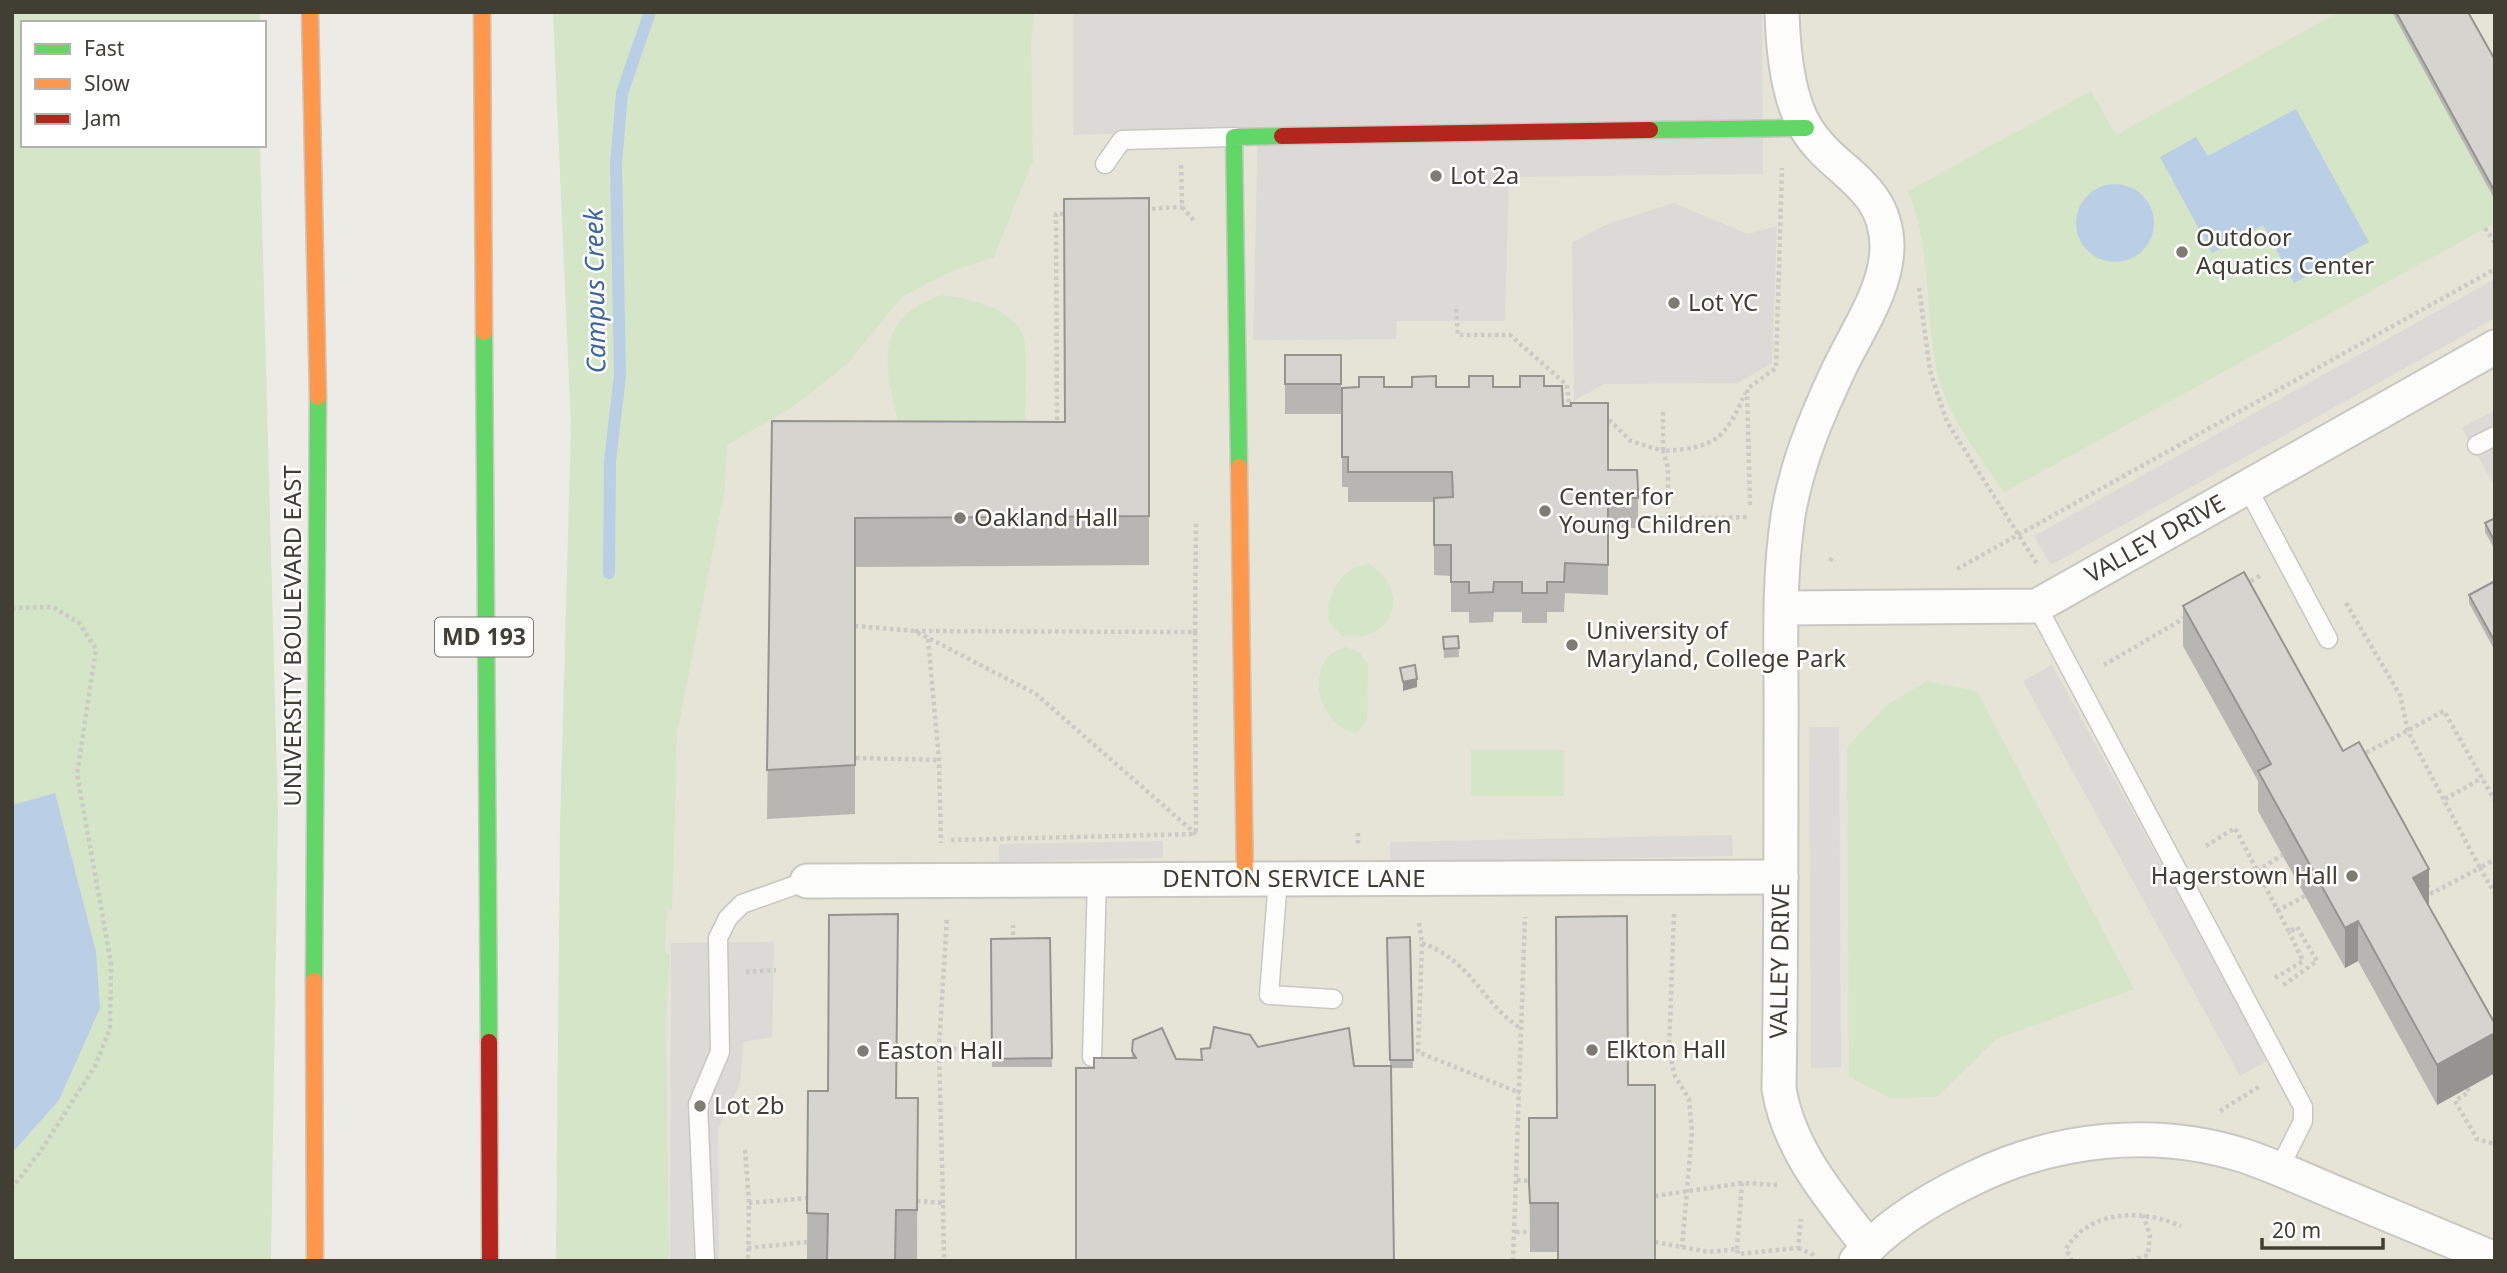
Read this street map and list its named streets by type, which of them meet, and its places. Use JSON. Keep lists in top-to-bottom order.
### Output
{
  "streets": {
    "main road": ["UNIVERSITY BOULEVARD EAST", "MD 193"],
    "street": ["VALLEY DRIVE", "DENTON SERVICE LANE"]
  },
  "crossings": [
    ["VALLEY DRIVE", "DENTON SERVICE LANE"]
  ],
  "water": ["Campus Creek"],
  "places": [
    "Lot 2a",
    "Outdoor Aquatics Center",
    "Lot YC",
    "Center for Young Children",
    "Oakland Hall",
    "University of Maryland, College Park",
    "Hagerstown Hall",
    "Elkton Hall",
    "Easton Hall",
    "Lot 2b"
  ],
  "legend": ["Fast", "Slow", "Jam"],
  "scale_bar": "20 m"
}
